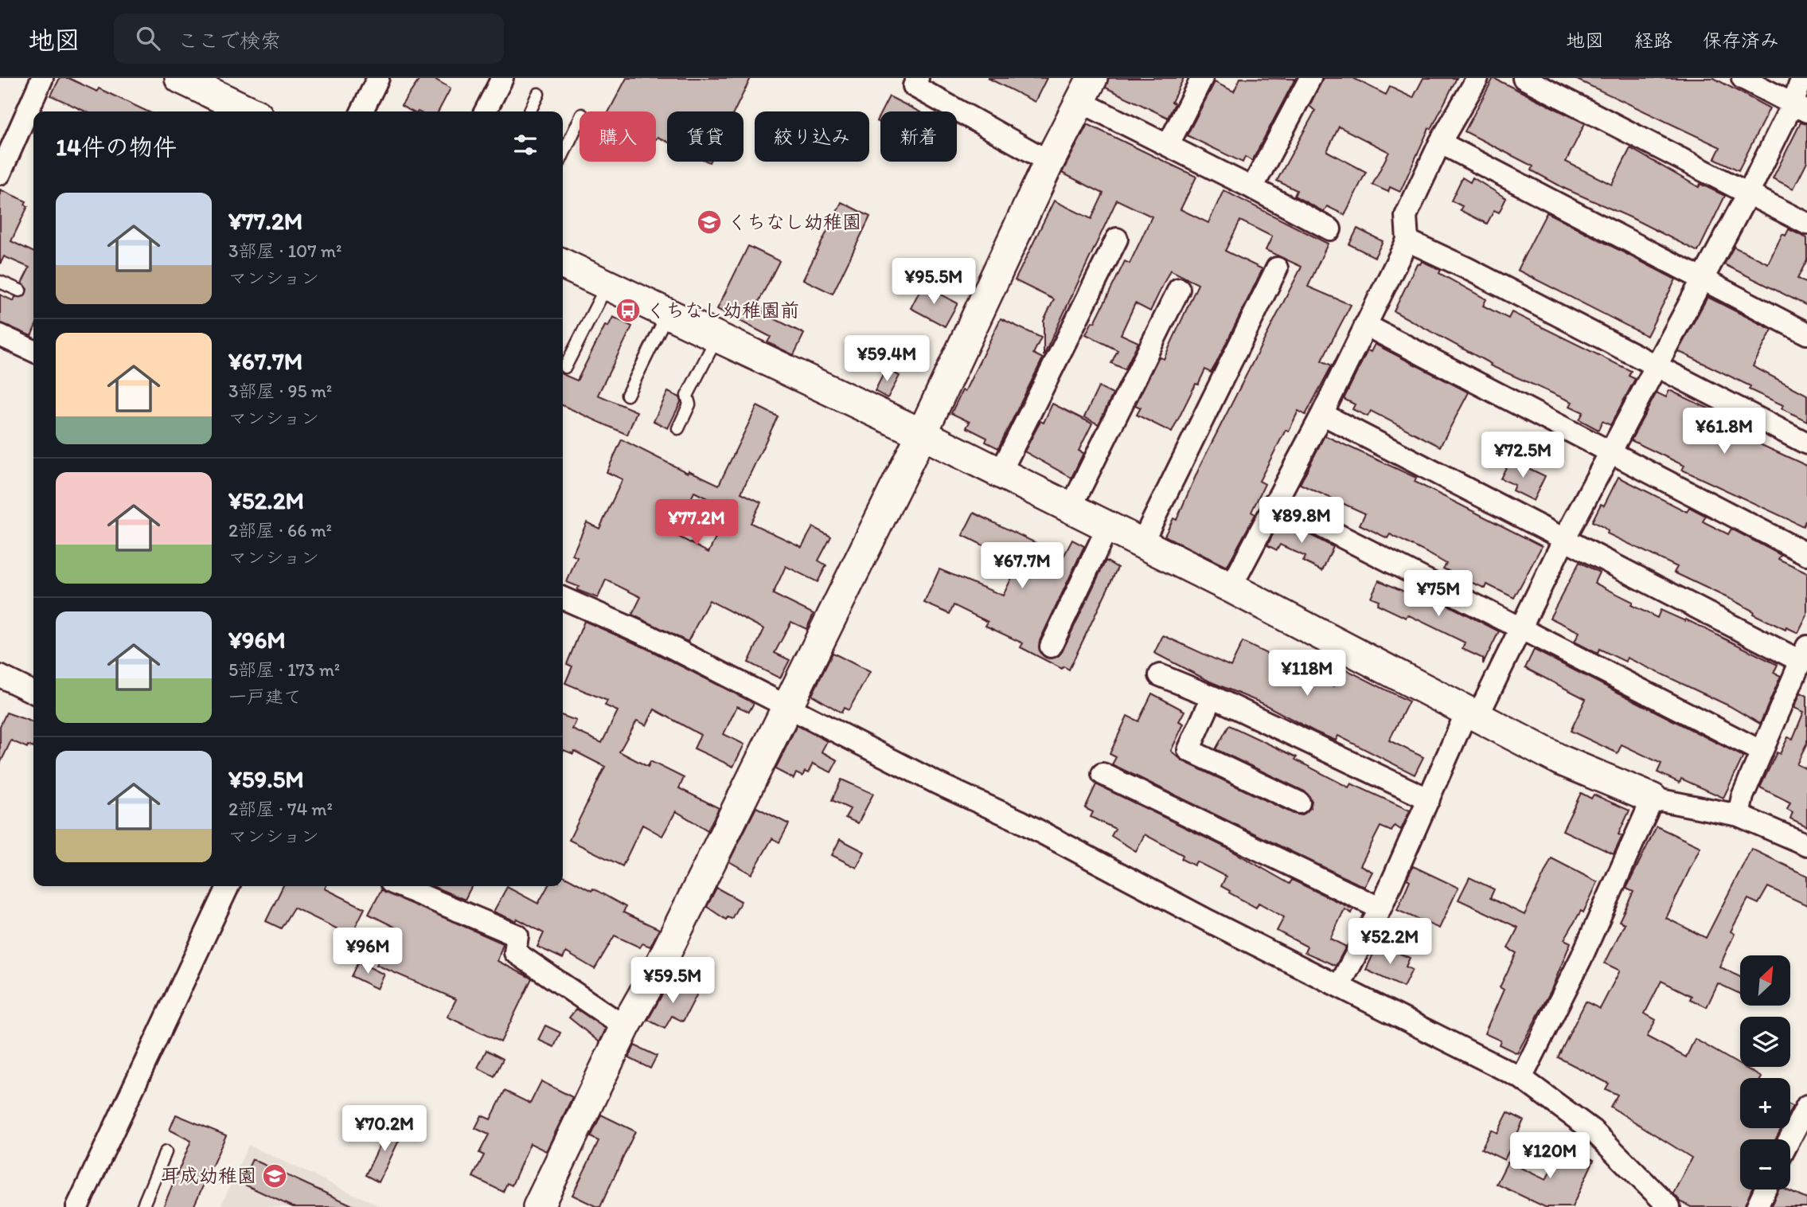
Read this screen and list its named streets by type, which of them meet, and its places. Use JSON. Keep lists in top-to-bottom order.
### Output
{
  "places": {
    "school or university": ["くちなし幼稚園", "耳成幼稚園"],
    "bus stop": ["くちなし幼稚園前"]
  },
  "north": "top right",
  "page": {
    "header": "地図",
    "search": "ここで検索",
    "nav": ["地図", "経路", "保存済み"],
    "chip": [
      "購入",
      "賃貸",
      "絞り込み",
      "新着"
    ],
    "heading": "14件の物件",
    "list": [
      {
        "name": "¥77.2M",
        "note": "3部屋 · 107 m² · マンション"
      },
      {
        "name": "¥67.7M",
        "note": "3部屋 · 95 m² · マンション"
      },
      {
        "name": "¥52.2M",
        "note": "2部屋 · 66 m² · マンション"
      },
      {
        "name": "¥96M",
        "note": "5部屋 · 173 m² · 一戸建て"
      },
      {
        "name": "¥59.5M",
        "note": "2部屋 · 74 m² · マンション"
      }
    ],
    "price": [
      "¥95.5M",
      "¥59.4M",
      "¥61.8M",
      "¥72.5M",
      "¥89.8M",
      "¥77.2M",
      "¥67.7M",
      "¥75M",
      "¥118M",
      "¥52.2M",
      "¥96M",
      "¥59.5M",
      "¥70.2M",
      "¥120M"
    ],
    "map_buttons": ["+", "−"]
  }
}
